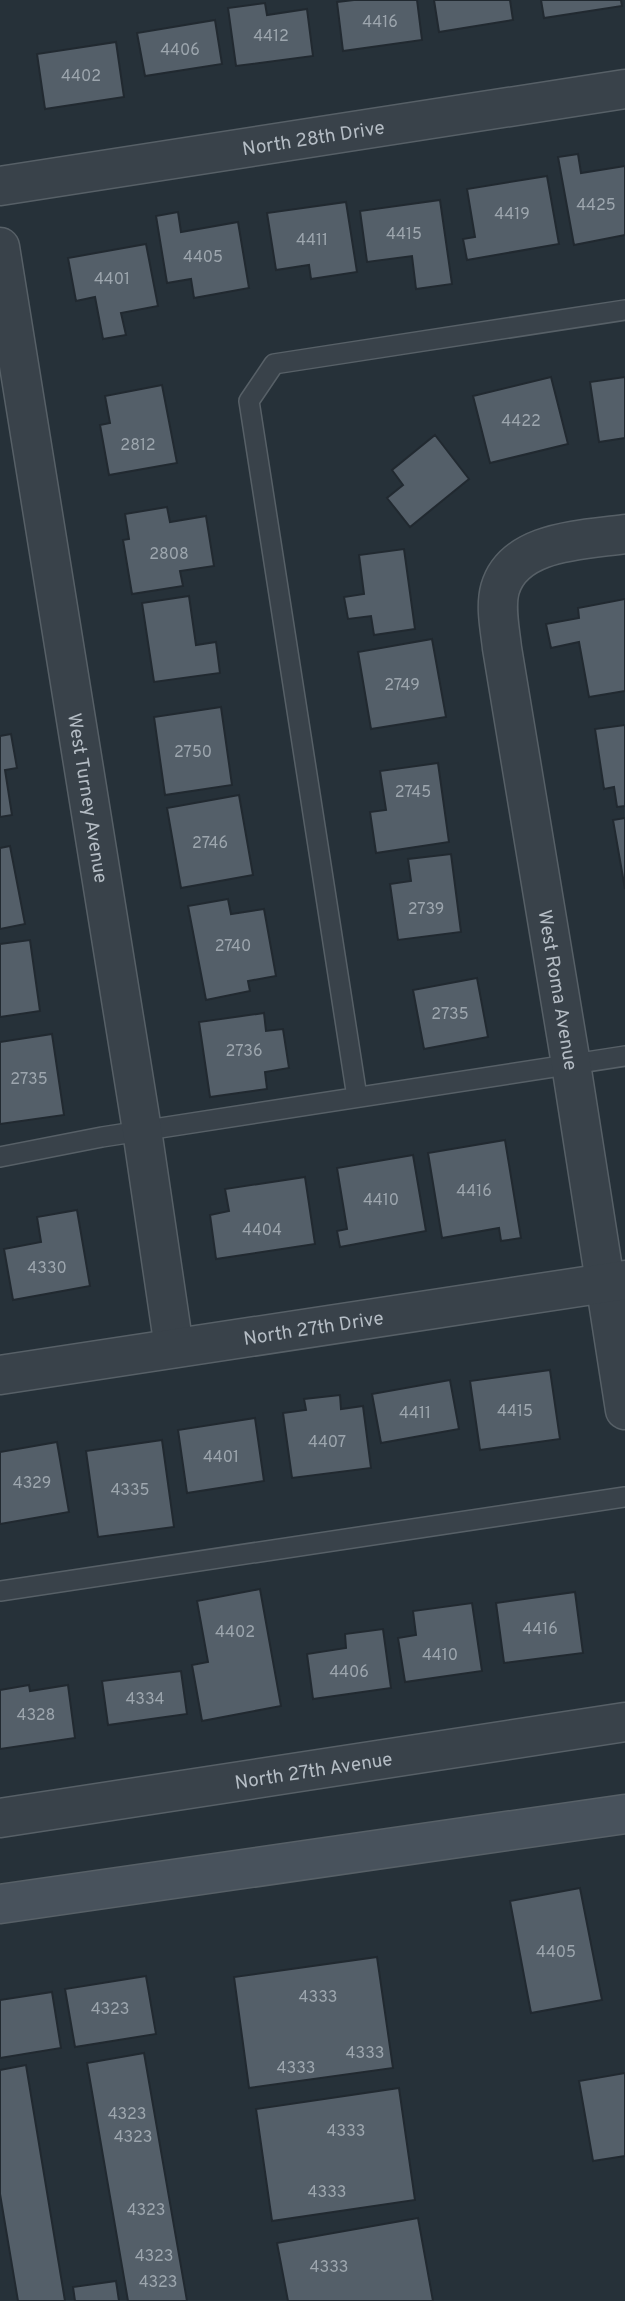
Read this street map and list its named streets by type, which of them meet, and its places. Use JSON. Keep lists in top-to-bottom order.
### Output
{
  "streets": {
    "street": [
      "North 28th Drive",
      "West Turney Avenue",
      "West Roma Avenue",
      "North 27th Drive",
      "North 27th Avenue"
    ]
  },
  "crossings": [
    ["West Turney Avenue", "North 27th Drive"],
    ["West Roma Avenue", "North 27th Drive"]
  ],
  "house_numbers": [
    "4416",
    "4412",
    "4406",
    "4402",
    "4425",
    "4419",
    "4415",
    "4411",
    "4405",
    "4401",
    "4422",
    "2812",
    "2808",
    "2749",
    "2750",
    "2745",
    "2746",
    "2739",
    "2740",
    "2735",
    "2736",
    "2735",
    "4416",
    "4410",
    "4404",
    "4330",
    "4415",
    "4411",
    "4407",
    "4401",
    "4329",
    "4335",
    "4416",
    "4402",
    "4410",
    "4406",
    "4334",
    "4328",
    "4405",
    "4333",
    "4323",
    "4333",
    "4333",
    "4323",
    "4333",
    "4323",
    "4333",
    "4323",
    "4323",
    "4333",
    "4323"
  ]
}
